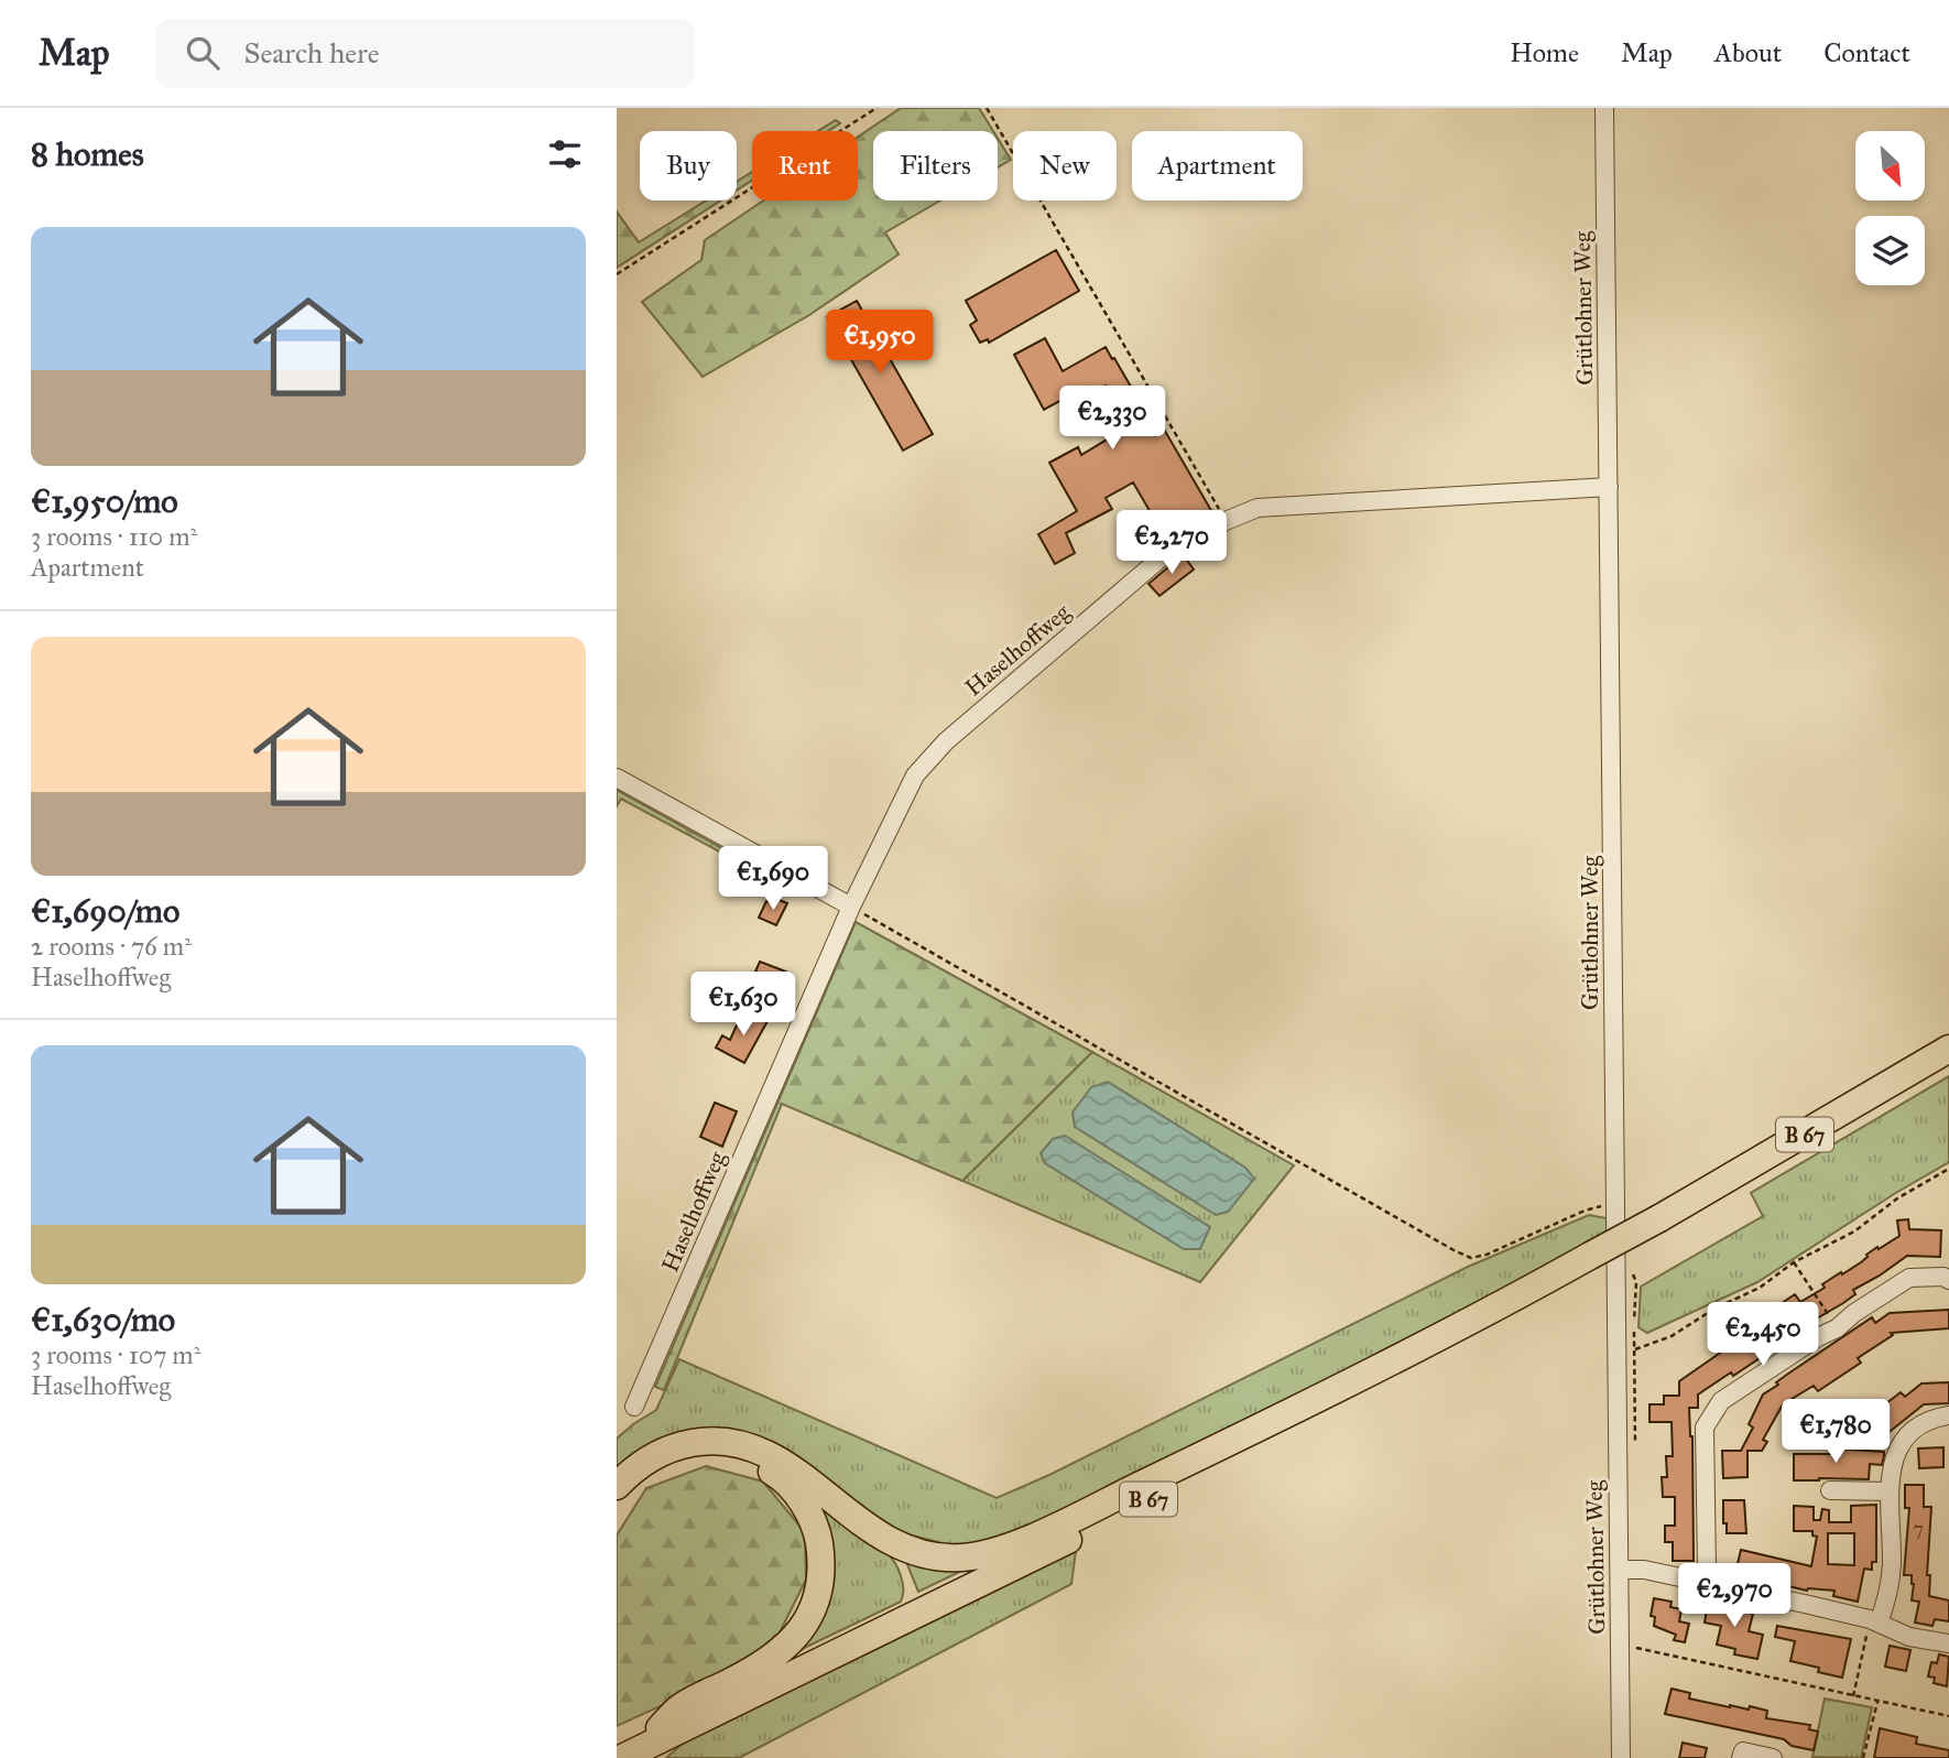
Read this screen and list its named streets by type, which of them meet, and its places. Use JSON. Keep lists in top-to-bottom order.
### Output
{
  "streets": {
    "highway": ["B 67"],
    "street": ["Grütlohner Weg", "Haselhoffweg"]
  },
  "crossings": [
    ["Grütlohner Weg", "Haselhoffweg"]
  ],
  "house_numbers": ["7"],
  "north": "bottom right",
  "page": {
    "header": "Map",
    "search": "Search here",
    "nav": [
      "Home",
      "Map",
      "About",
      "Contact"
    ],
    "heading": "8 homes",
    "chip": [
      "Buy",
      "Rent",
      "Filters",
      "New",
      "Apartment"
    ],
    "list": [
      {
        "name": "€1,950/mo",
        "note": "3 rooms · 110 m² · Apartment"
      },
      {
        "name": "€1,690/mo",
        "note": "2 rooms · 76 m² · Haselhoffweg"
      },
      {
        "name": "€1,630/mo",
        "note": "3 rooms · 107 m² · Haselhoffweg"
      }
    ],
    "price": [
      "€1,950",
      "€2,330",
      "€2,270",
      "€1,690",
      "€1,630",
      "€2,450",
      "€1,780",
      "€2,970"
    ]
  }
}
